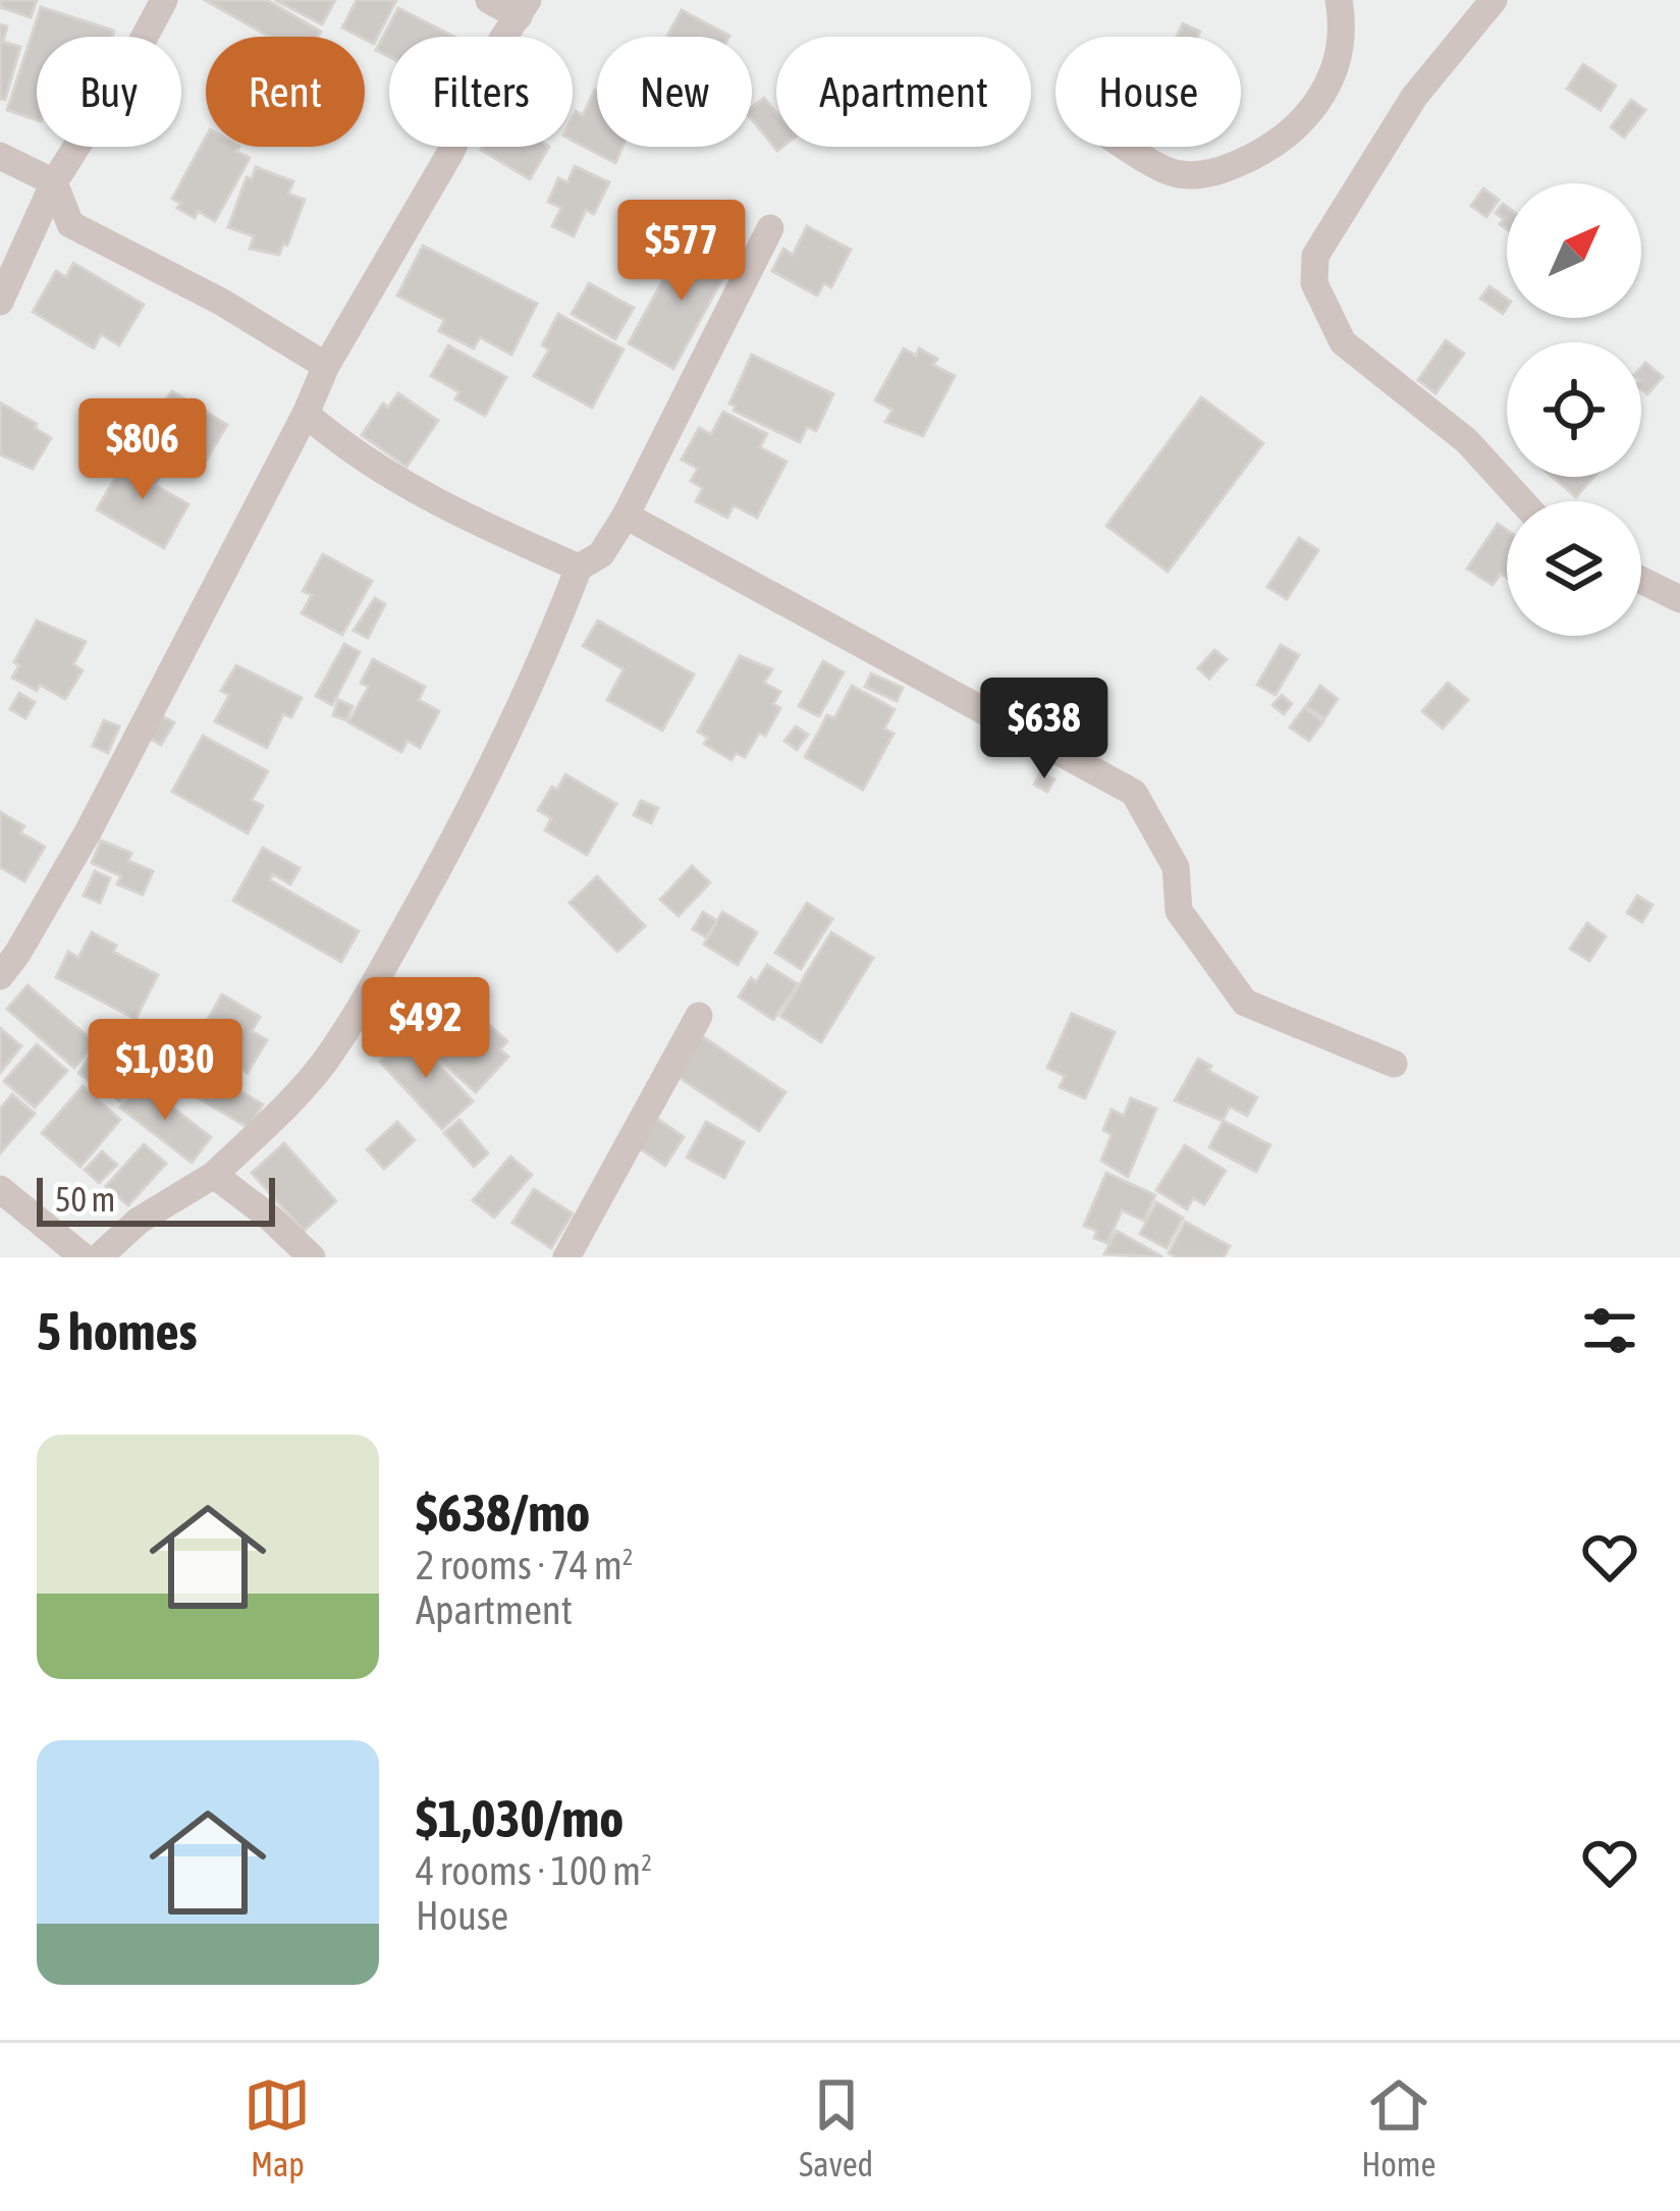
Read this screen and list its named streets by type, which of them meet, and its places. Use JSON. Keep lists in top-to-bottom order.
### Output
{
  "scale_bar": "50 m",
  "north": "top right",
  "page": {
    "chip": [
      "Buy",
      "Rent",
      "Filters",
      "New",
      "Apartment",
      "House"
    ],
    "price": [
      "$577",
      "$806",
      "$638",
      "$492",
      "$1,030"
    ],
    "scale": "50 m",
    "heading": "5 homes",
    "list": [
      {
        "name": "$638/mo",
        "note": "2 rooms · 74 m² · Apartment"
      },
      {
        "name": "$1,030/mo",
        "note": "4 rooms · 100 m² · House"
      }
    ],
    "tabs": ["Map", "Saved", "Home"]
  }
}
